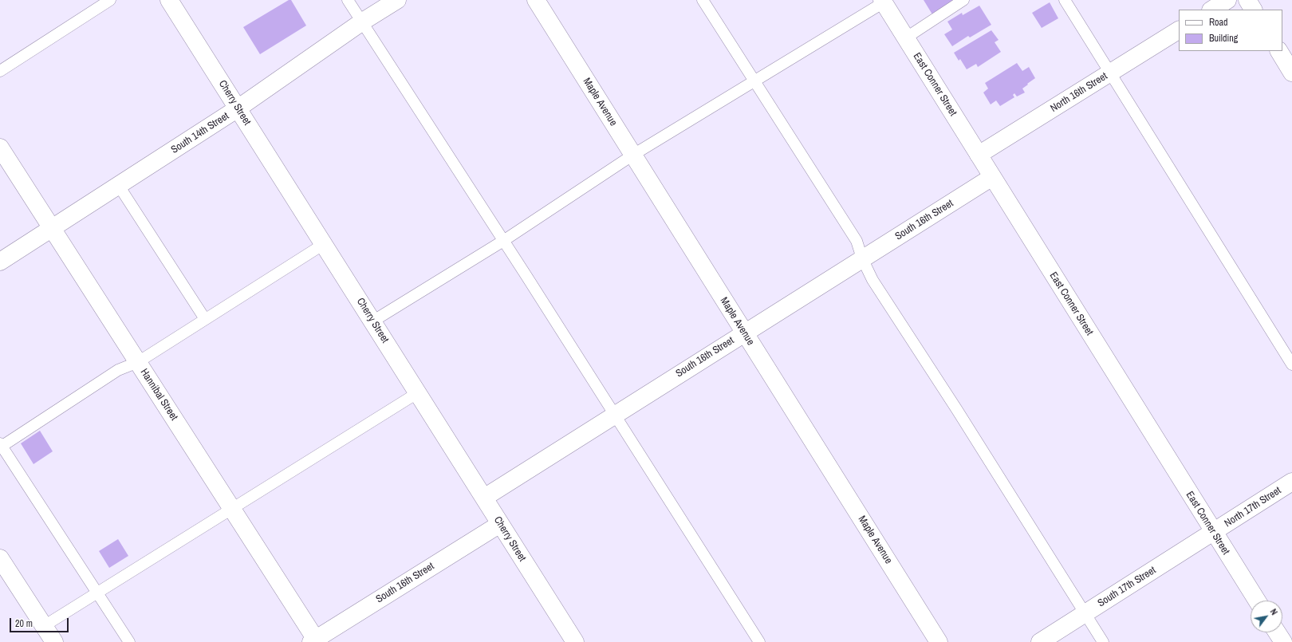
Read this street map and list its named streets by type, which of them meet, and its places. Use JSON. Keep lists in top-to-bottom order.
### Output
{
  "streets": {
    "street": [
      "East Conner Street",
      "North 16th Street",
      "Maple Avenue",
      "Cherry Street",
      "South 14th Street",
      "South 16th Street",
      "Hannibal Street",
      "North 17th Street",
      "South 17th Street"
    ]
  },
  "crossings": [
    ["East Conner Street", "North 16th Street"],
    ["East Conner Street", "South 16th Street"],
    ["East Conner Street", "North 17th Street"],
    ["East Conner Street", "South 17th Street"],
    ["Maple Avenue", "South 16th Street"],
    ["Cherry Street", "South 14th Street"],
    ["Cherry Street", "South 16th Street"],
    ["South 14th Street", "Hannibal Street"],
    ["South 16th Street", "Hannibal Street"],
    ["North 17th Street", "South 17th Street"]
  ],
  "legend": ["Road", "Building"],
  "scale_bar": "20 m",
  "north": "top right"
}
